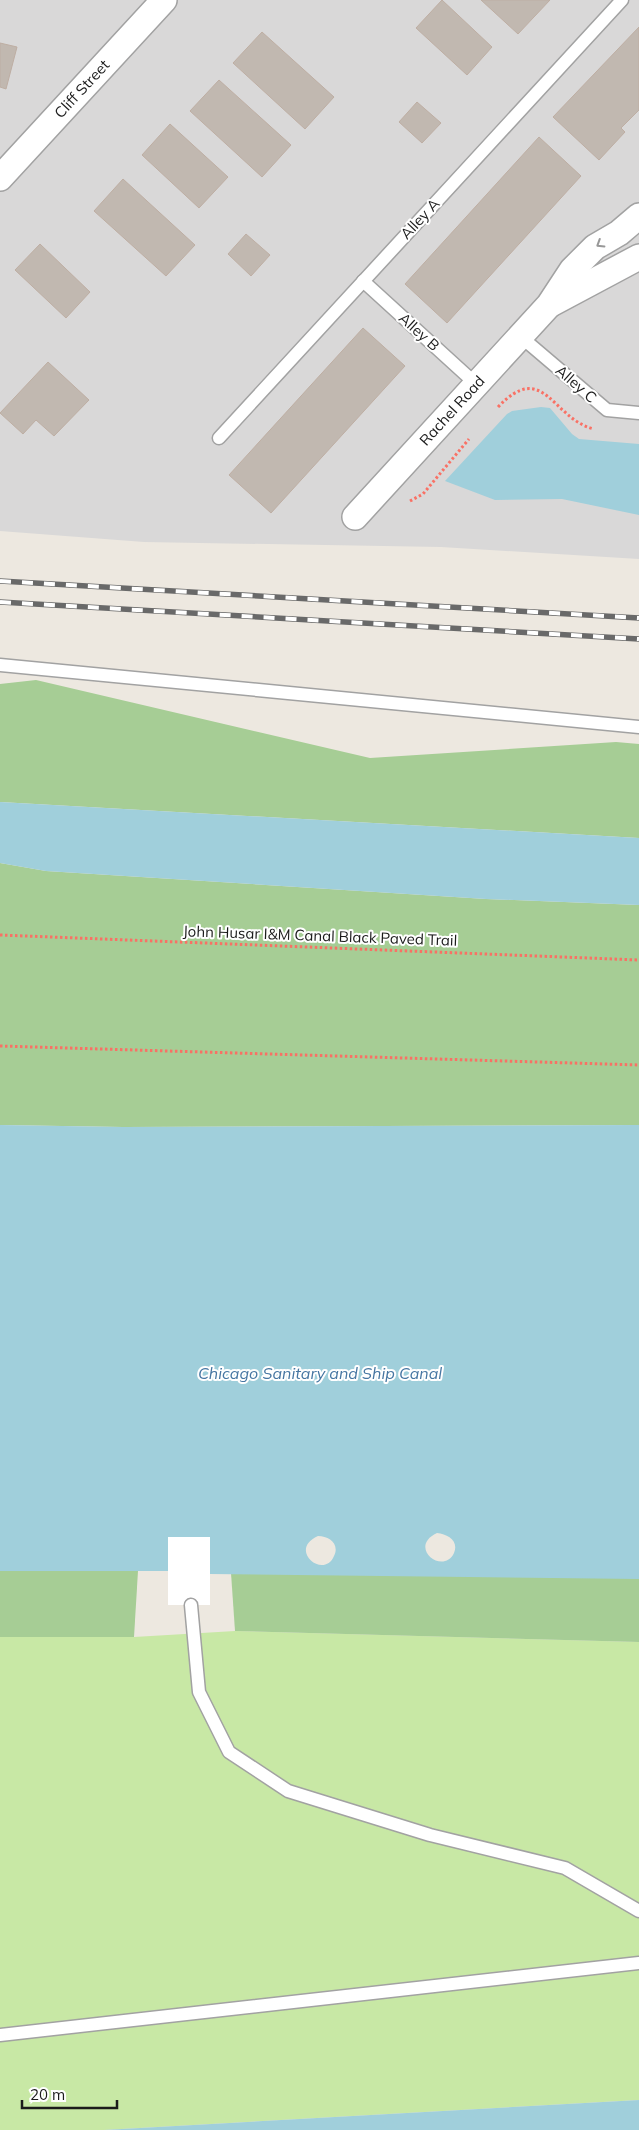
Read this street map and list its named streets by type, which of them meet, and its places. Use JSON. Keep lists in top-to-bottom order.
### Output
{
  "streets": {
    "street": ["Cliff Street", "Rachel Road"],
    "lane": ["Alley A", "Alley B", "Alley C"],
    "path": ["John Husar I&M Canal Black Paved Trail"]
  },
  "crossings": [
    ["Alley A", "Alley B"],
    ["Alley B", "Rachel Road"],
    ["Alley C", "Rachel Road"]
  ],
  "water": ["Chicago Sanitary and Ship Canal"],
  "scale_bar": "20 m"
}
